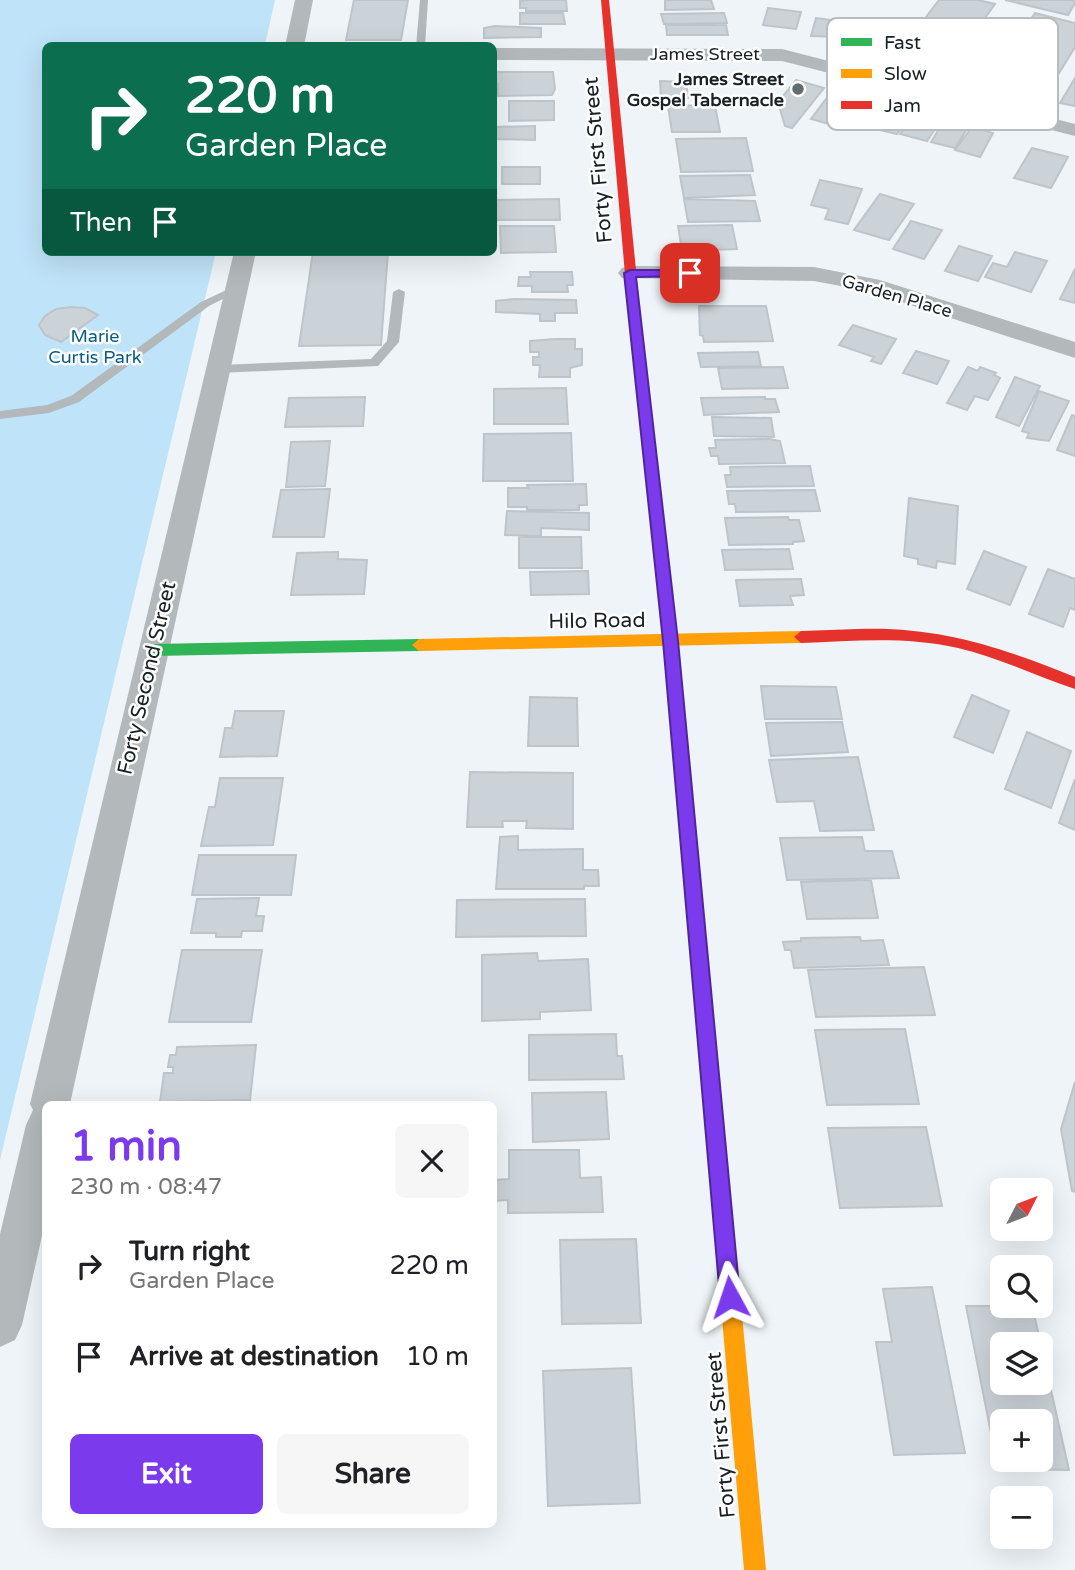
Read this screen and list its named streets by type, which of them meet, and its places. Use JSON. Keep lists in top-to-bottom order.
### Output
{
  "streets": {
    "street": [
      "James Street",
      "Forty First Street",
      "Garden Place",
      "Hilo Road",
      "Forty Second Street"
    ]
  },
  "crossings": [
    ["James Street", "Forty First Street"],
    ["Forty First Street", "Garden Place"],
    ["Forty First Street", "Hilo Road"],
    ["Hilo Road", "Forty Second Street"]
  ],
  "parks": ["Marie Curtis Park"],
  "places": ["James Street Gospel Tabernacle"],
  "legend": ["Fast", "Slow", "Jam"],
  "north": "top right",
  "page": {
    "turn": ["220 m", "Garden Place"],
    "then": "Then",
    "heading": ["1 min", "230 m · 08:47"],
    "map_buttons": ["+", "−"],
    "list": [
      {
        "name": "Turn right",
        "note": "Garden Place",
        "value": "220 m"
      },
      {
        "name": "Arrive at destination",
        "value": "10 m"
      }
    ],
    "buttons": ["Exit", "Share"]
  }
}
